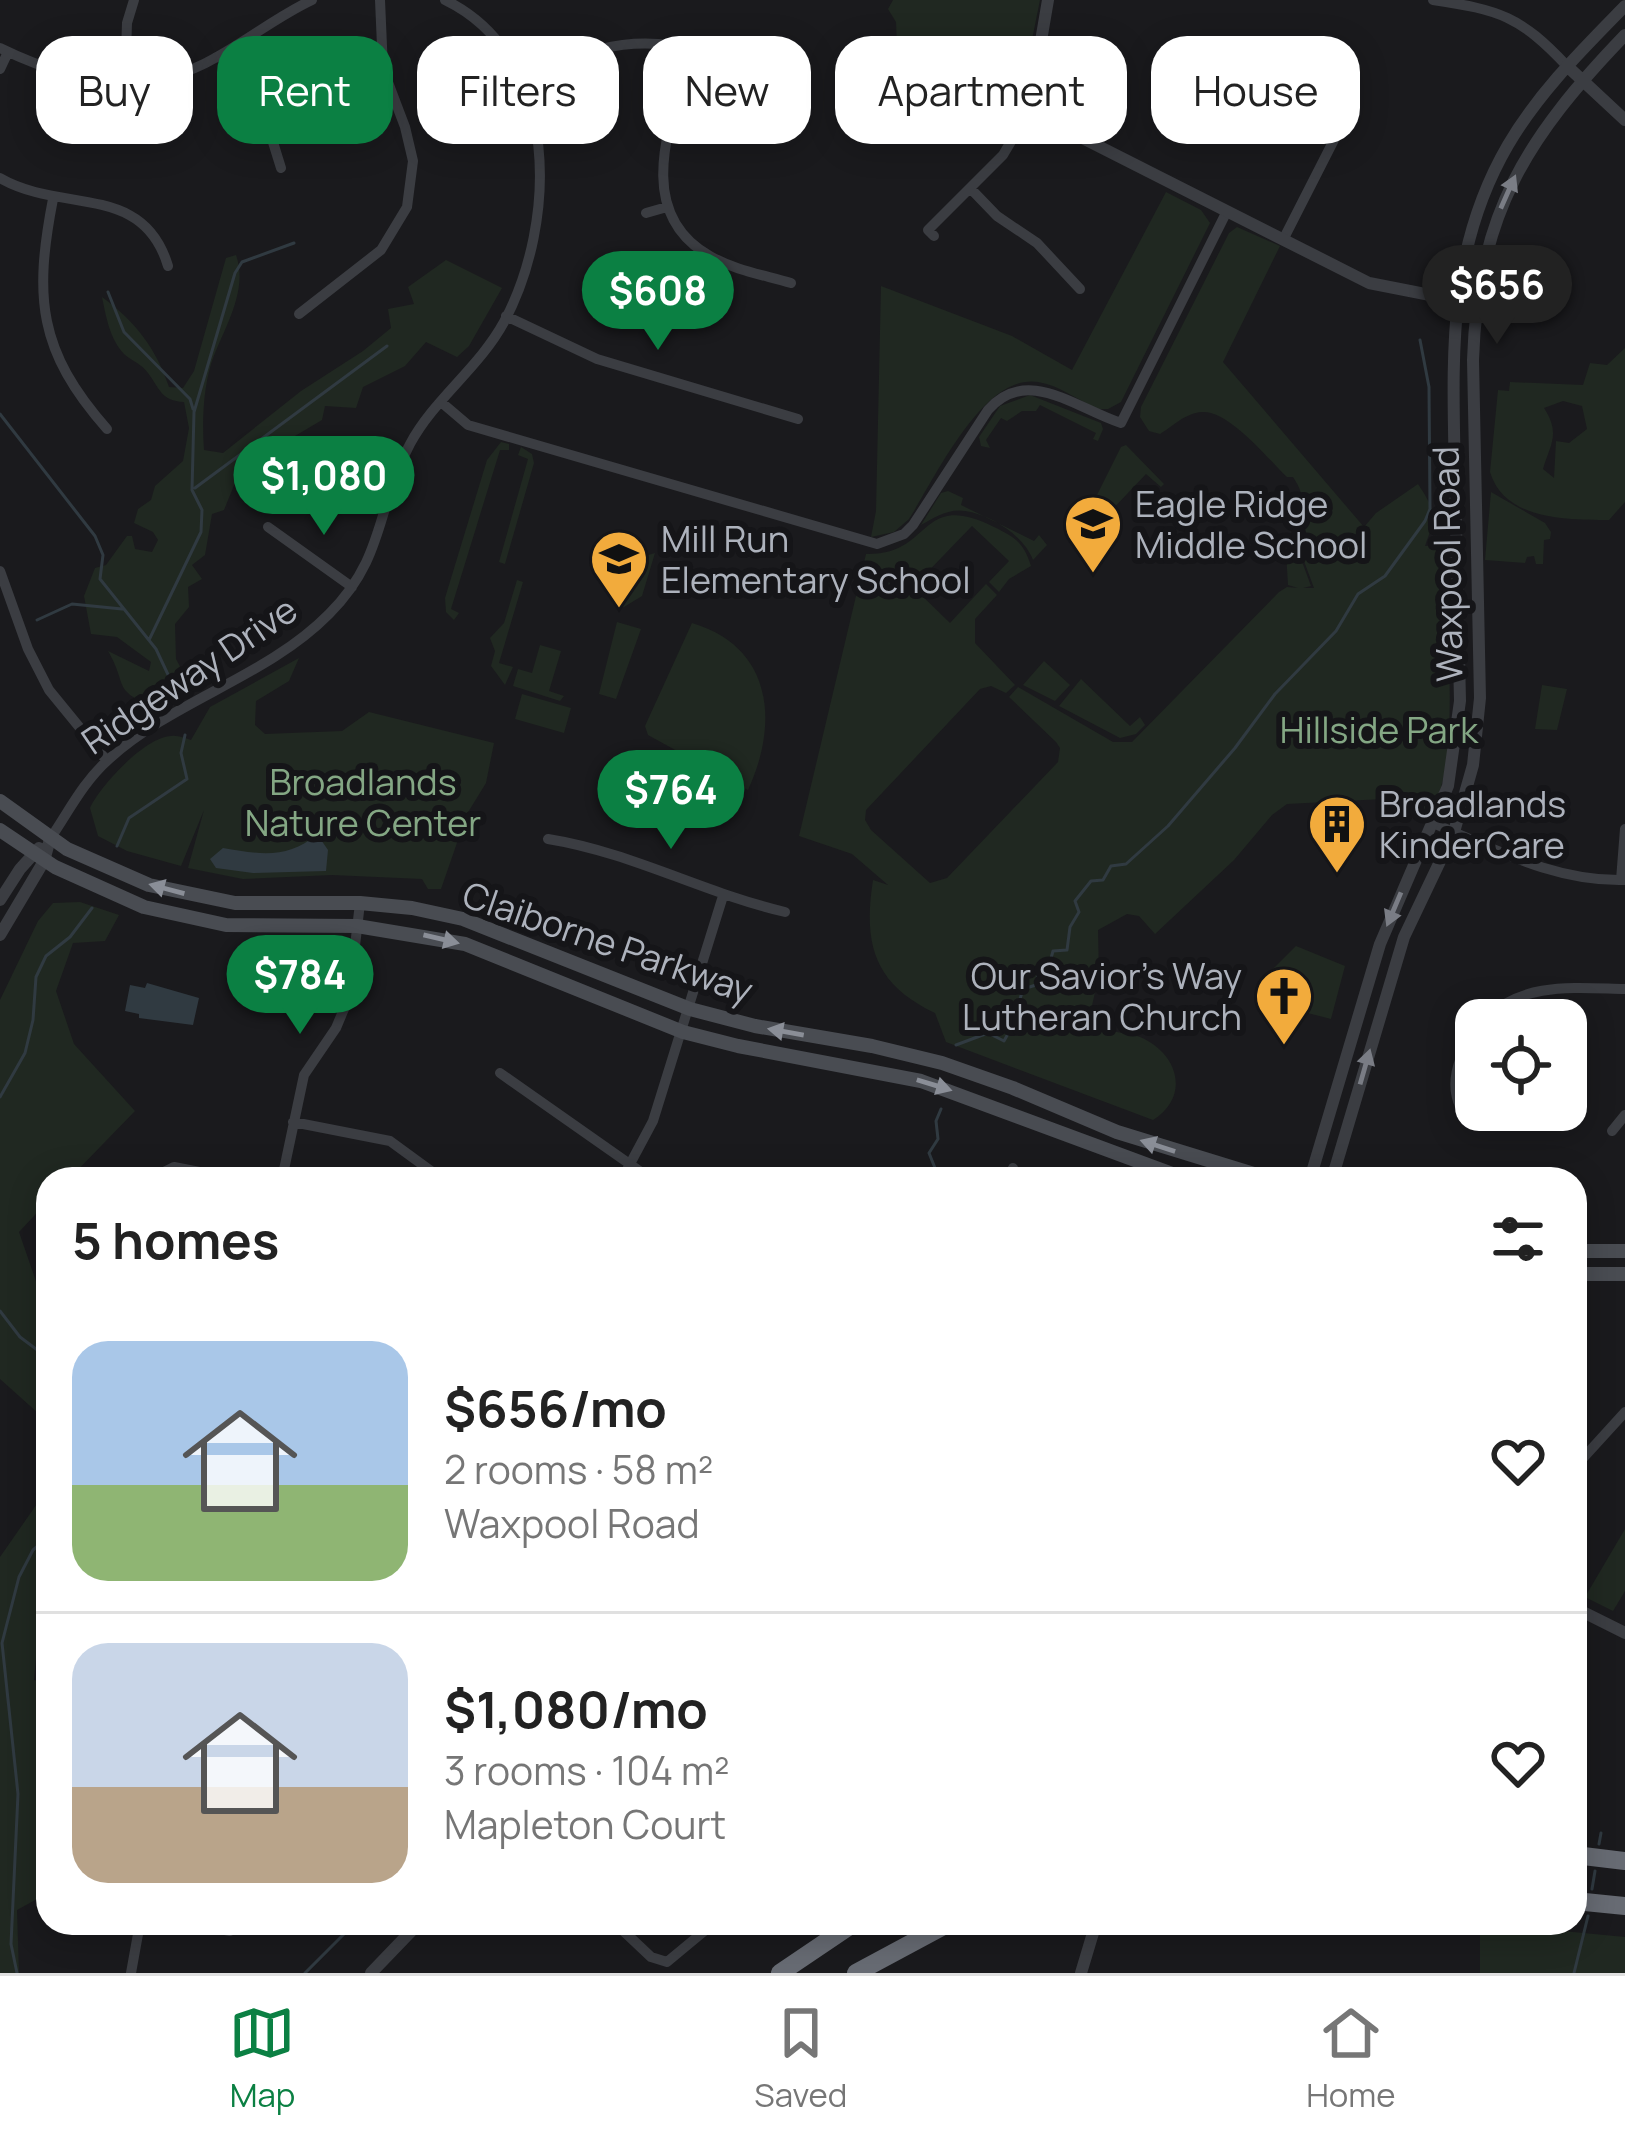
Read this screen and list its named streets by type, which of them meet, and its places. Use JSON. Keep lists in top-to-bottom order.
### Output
{
  "streets": {
    "main road": ["Claiborne Parkway"],
    "street": ["Waxpool Road", "Ridgeway Drive"]
  },
  "crossings": [
    ["Ridgeway Drive", "Claiborne Parkway"]
  ],
  "parks": ["Hillside Park", "Broadlands Nature Center"],
  "places": {
    "school or university": ["Eagle Ridge Middle School", "Mill Run Elementary School"],
    "building": ["Broadlands KinderCare"],
    "church": ["Our Savior's Way Lutheran Church"]
  },
  "page": {
    "chip": [
      "Buy",
      "Rent",
      "Filters",
      "New",
      "Apartment",
      "House"
    ],
    "price": [
      "$656",
      "$608",
      "$1,080",
      "$764",
      "$784"
    ],
    "heading": "5 homes",
    "list": [
      {
        "name": "$656/mo",
        "note": "2 rooms · 58 m² · Waxpool Road"
      },
      {
        "name": "$1,080/mo",
        "note": "3 rooms · 104 m² · Mapleton Court"
      }
    ],
    "tabs": ["Map", "Saved", "Home"]
  }
}
